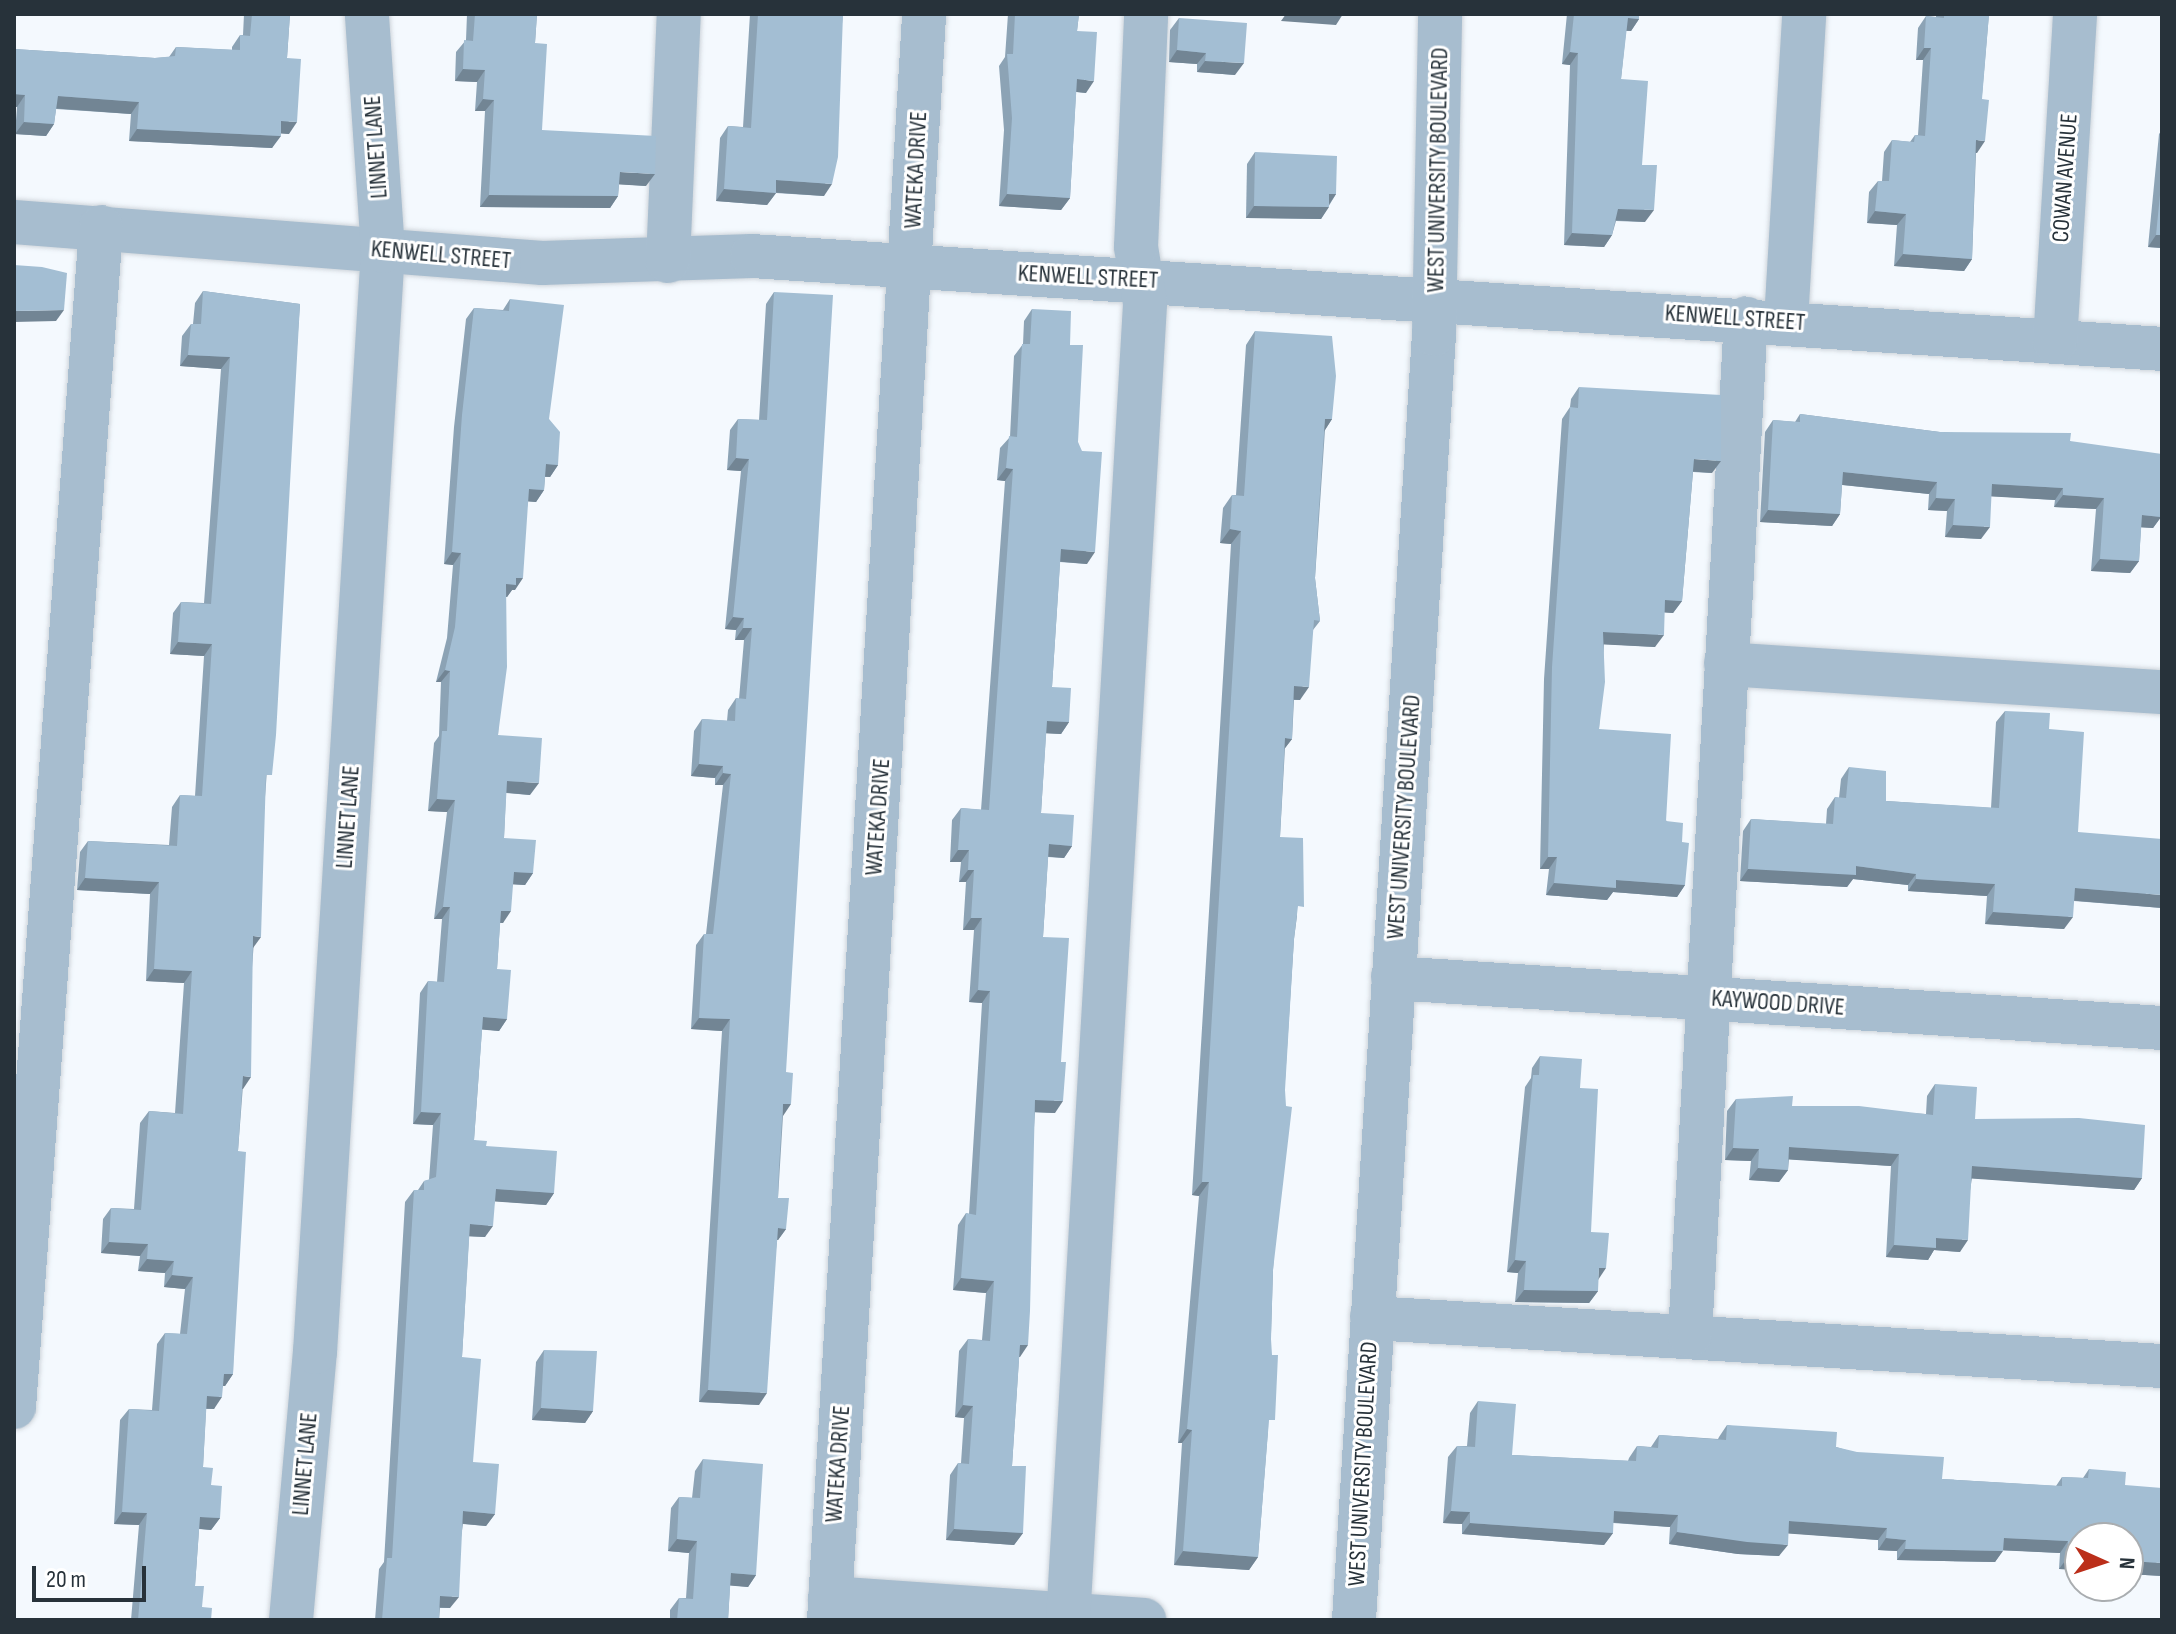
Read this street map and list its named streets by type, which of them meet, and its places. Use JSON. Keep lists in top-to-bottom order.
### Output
{
  "streets": {
    "street": [
      "LINNET LANE",
      "WATEKA DRIVE",
      "WEST UNIVERSITY BOULEVARD",
      "COWAN AVENUE",
      "KENWELL STREET",
      "KAYWOOD DRIVE"
    ]
  },
  "crossings": [
    ["LINNET LANE", "KENWELL STREET"],
    ["WATEKA DRIVE", "KENWELL STREET"],
    ["WEST UNIVERSITY BOULEVARD", "KENWELL STREET"],
    ["WEST UNIVERSITY BOULEVARD", "KAYWOOD DRIVE"],
    ["COWAN AVENUE", "KENWELL STREET"]
  ],
  "scale_bar": "20 m",
  "north": "right"
}
